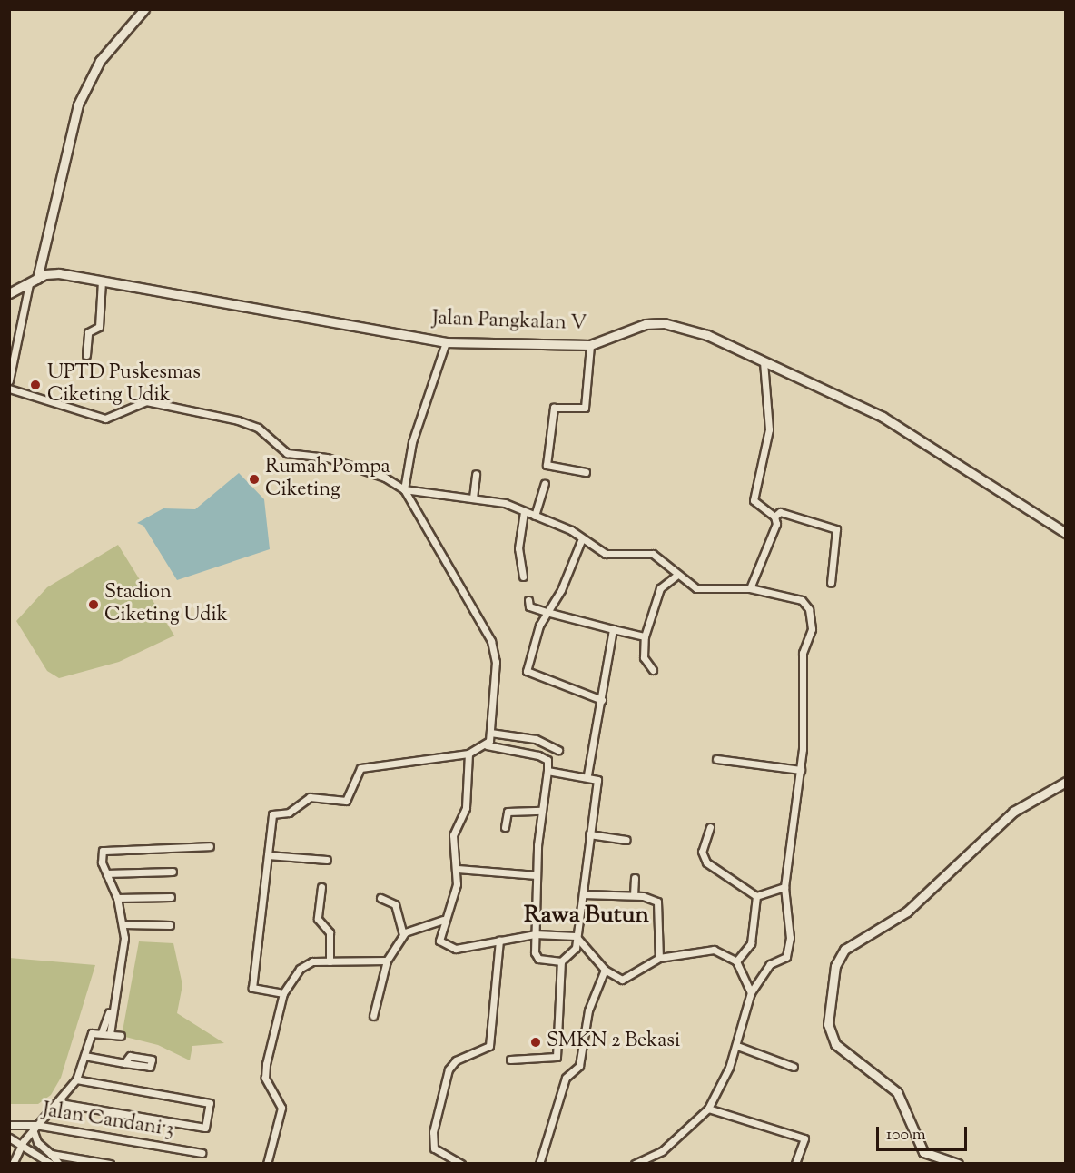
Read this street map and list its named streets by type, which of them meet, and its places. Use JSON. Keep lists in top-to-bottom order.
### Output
{
  "streets": {
    "street": ["Jalan Pangkalan V", "Jalan Candani 3"]
  },
  "districts": ["Rawa Butun"],
  "places": [
    "UPTD Puskesmas Ciketing Udik",
    "Rumah Pompa Ciketing",
    "Stadion Ciketing Udik",
    "SMKN 2 Bekasi"
  ],
  "scale_bar": "100 m"
}
